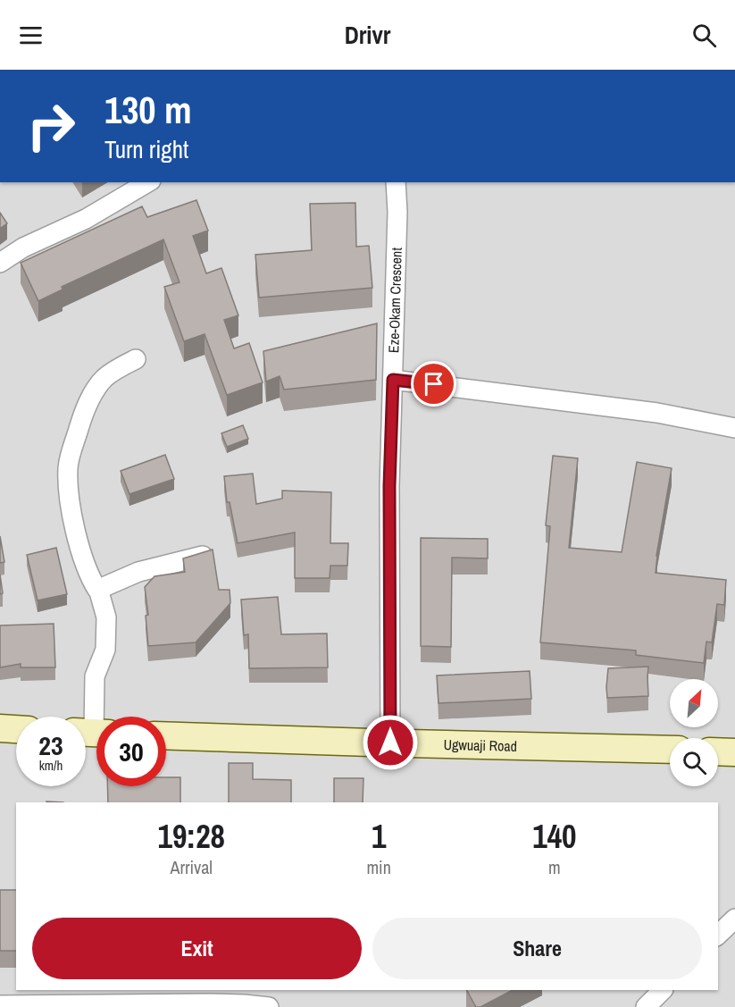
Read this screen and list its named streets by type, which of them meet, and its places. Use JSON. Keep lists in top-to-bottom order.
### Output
{
  "streets": {
    "main road": ["Ugwuaji Road"],
    "street": ["Eze-Okam Crescent"]
  },
  "crossings": [
    ["Eze-Okam Crescent", "Ugwuaji Road"]
  ],
  "north": "top right",
  "page": {
    "header": "Drivr",
    "turn": ["130 m", "Turn right"],
    "speed": "23 km/h",
    "limit": "30",
    "eta": [
      "19:28",
      "Arrival",
      "1",
      "min",
      "140",
      "m"
    ],
    "buttons": ["Exit", "Share"]
  }
}
